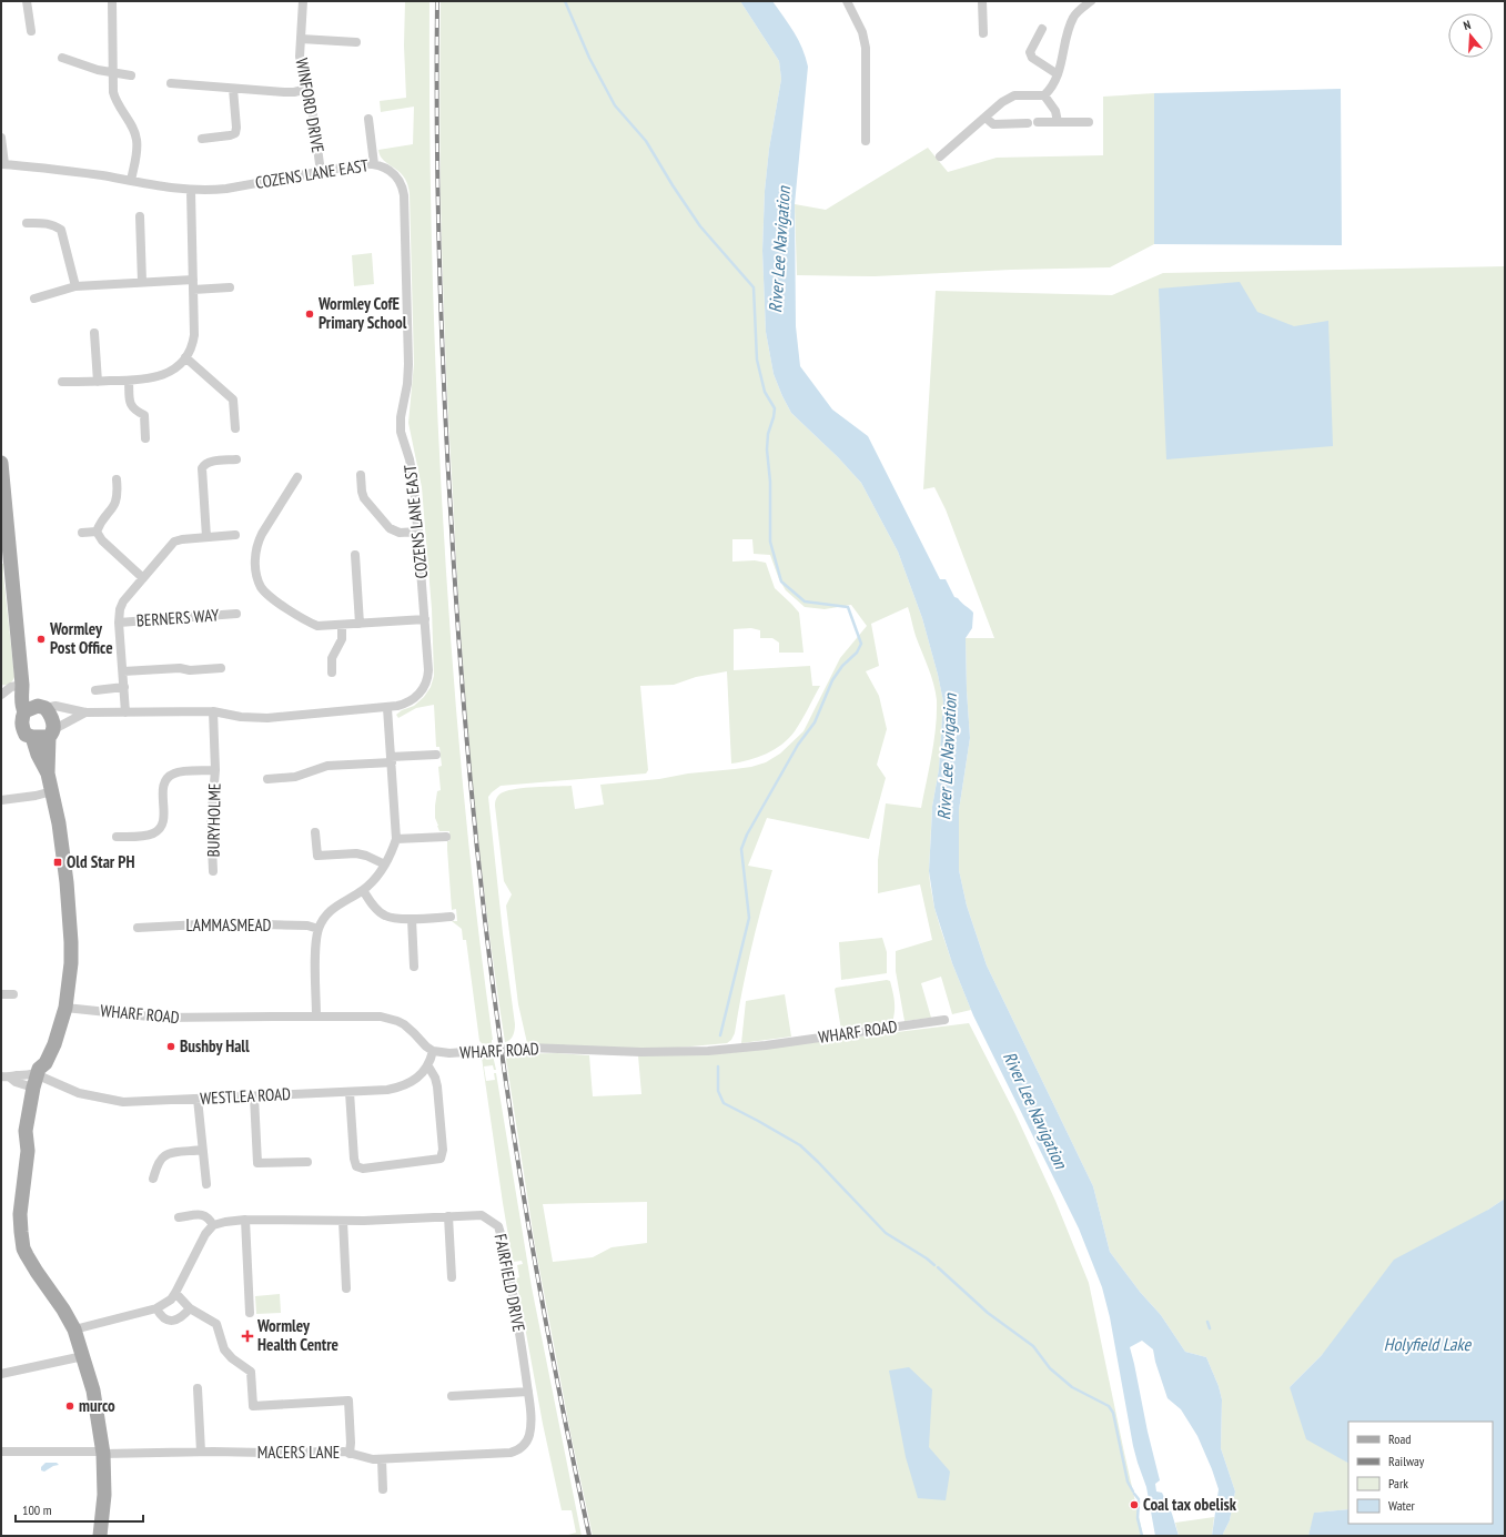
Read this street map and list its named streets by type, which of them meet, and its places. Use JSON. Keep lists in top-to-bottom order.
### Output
{
  "streets": {
    "street": [
      "WINFORD DRIVE",
      "COZENS LANE EAST",
      "BERNERS WAY",
      "BURYHOLME",
      "LAMMASMEAD",
      "WHARF ROAD",
      "WESTLEA ROAD",
      "FAIRFIELD DRIVE",
      "MACERS LANE"
    ]
  },
  "crossings": [
    ["WINFORD DRIVE", "COZENS LANE EAST"],
    ["COZENS LANE EAST", "BERNERS WAY"],
    ["COZENS LANE EAST", "BURYHOLME"],
    ["FAIRFIELD DRIVE", "MACERS LANE"]
  ],
  "water": ["River Lee Navigation", "Holyfield Lake"],
  "places": {
    "other": [
      "Wormley CofE Primary School",
      "Wormley Post Office",
      "Bushby Hall",
      "murco",
      "Coal tax obelisk"
    ],
    "transit": ["Old Star PH"],
    "health": ["Wormley Health Centre"]
  },
  "legend": [
    "Road",
    "Railway",
    "Park",
    "Water"
  ],
  "scale_bar": "100 m",
  "north": "top"
}
